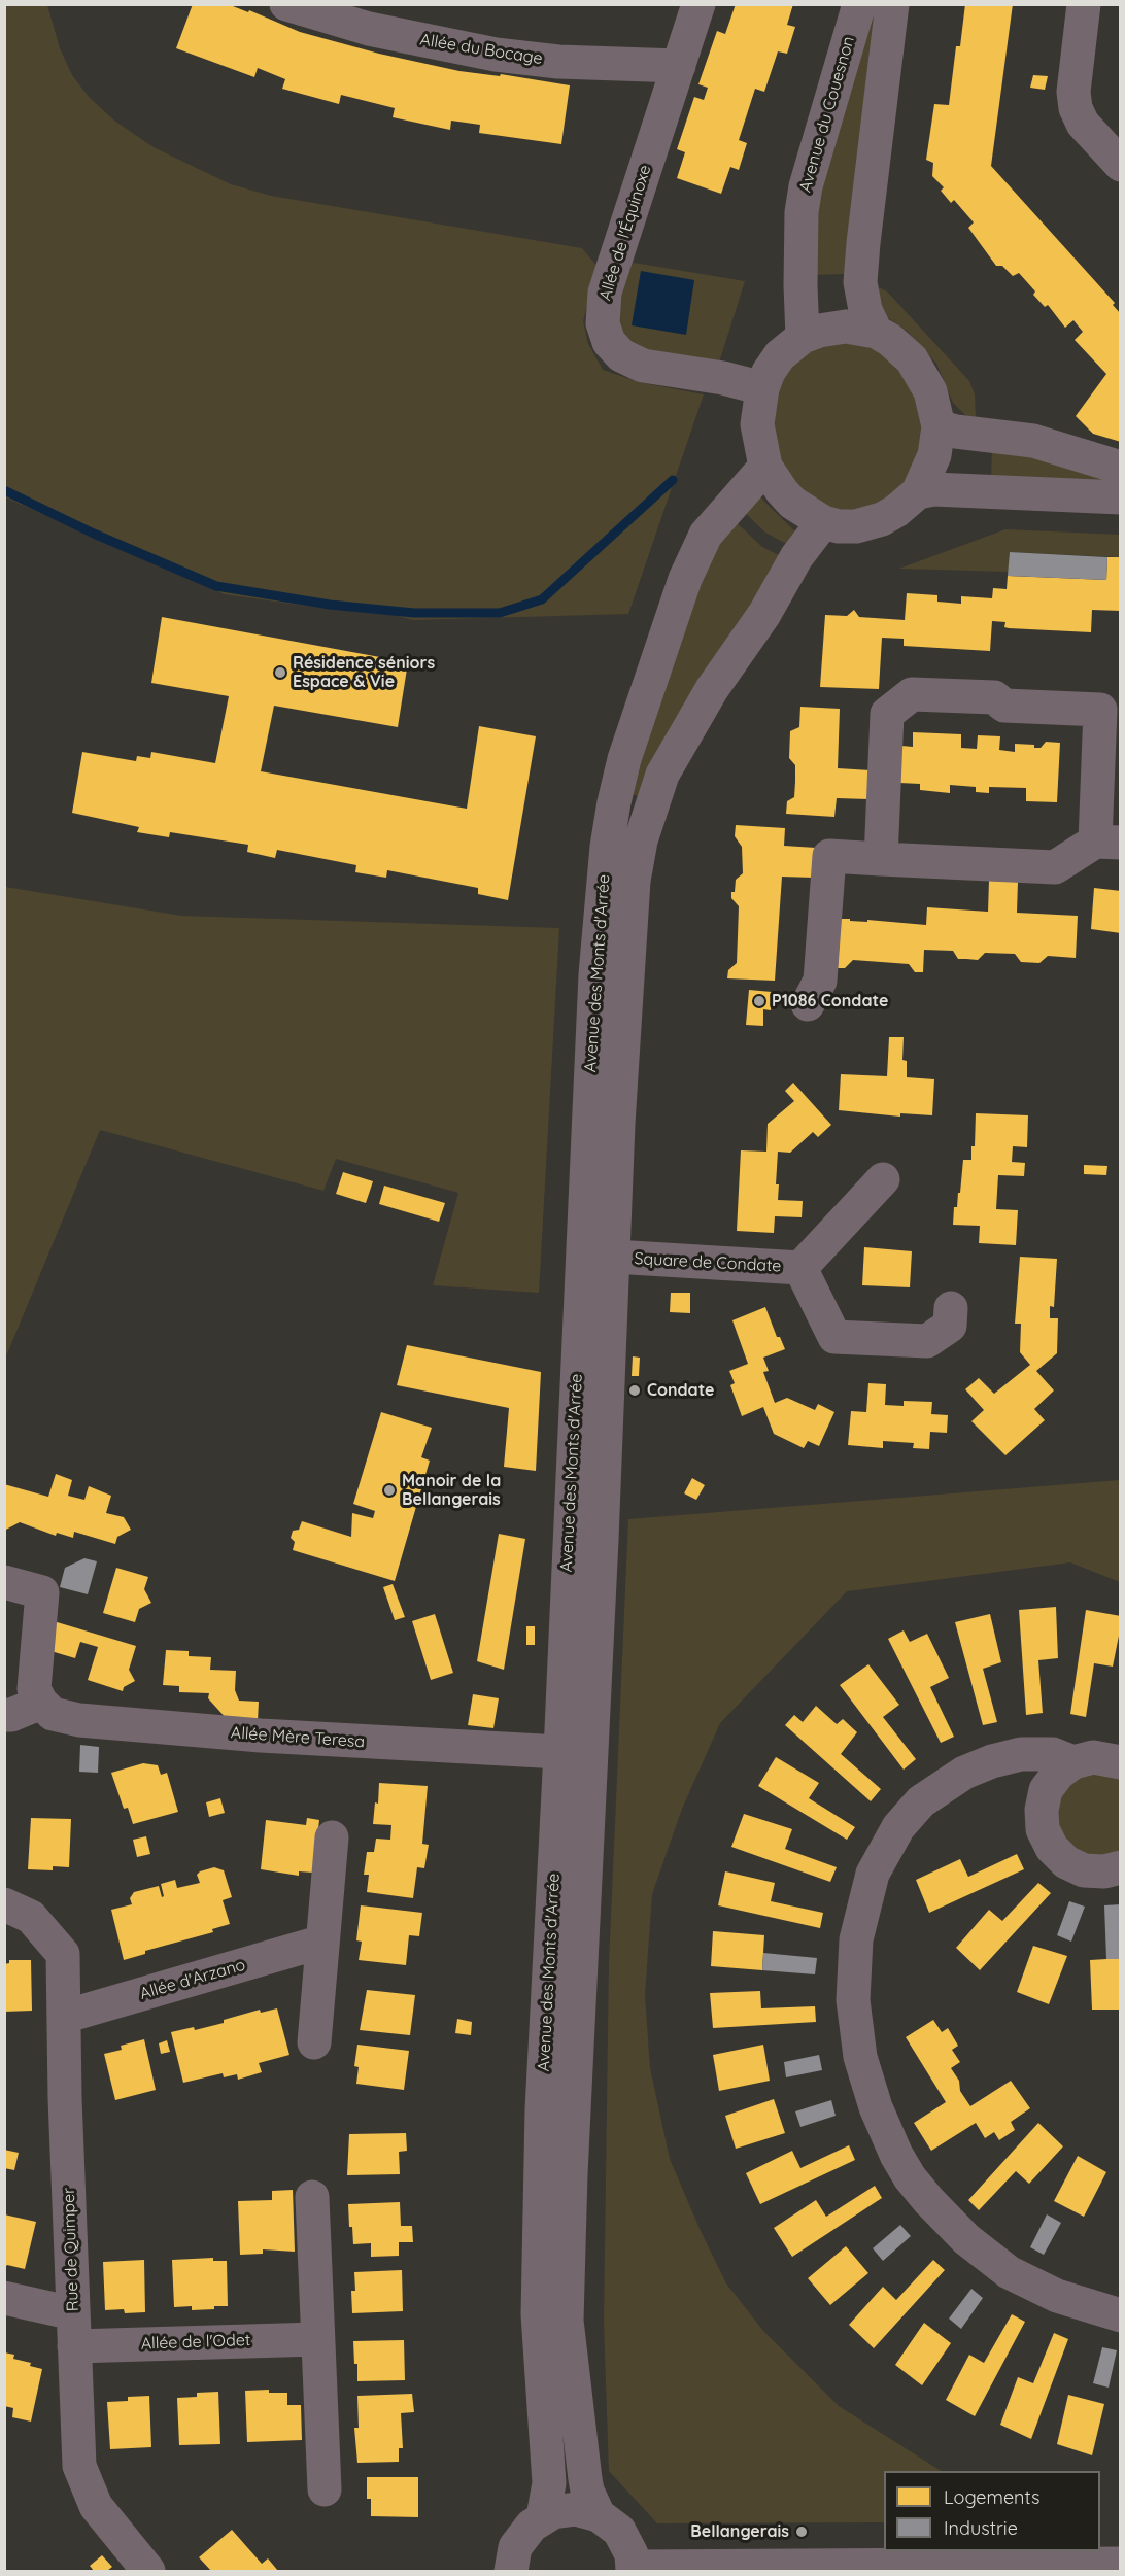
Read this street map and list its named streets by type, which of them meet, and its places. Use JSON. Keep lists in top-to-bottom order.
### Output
{
  "streets": {
    "street": [
      "Allée du Bocage",
      "Avenue du Couesnon",
      "Allée de l'Équinoxe",
      "Avenue des Monts d'Arrée",
      "Square de Condate",
      "Allée Mère Teresa",
      "Allée d'Arzano",
      "Rue de Quimper",
      "Allée de l'Odet"
    ]
  },
  "crossings": [
    ["Allée du Bocage", "Allée de l'Équinoxe"],
    ["Avenue du Couesnon", "Allée de l'Équinoxe"],
    ["Avenue du Couesnon", "Avenue des Monts d'Arrée"],
    ["Allée de l'Équinoxe", "Avenue des Monts d'Arrée"],
    ["Avenue des Monts d'Arrée", "Square de Condate"],
    ["Avenue des Monts d'Arrée", "Allée Mère Teresa"],
    ["Allée d'Arzano", "Rue de Quimper"],
    ["Rue de Quimper", "Allée de l'Odet"]
  ],
  "places": [
    "Résidence séniors Espace & Vie",
    "P1086 Condate",
    "Condate",
    "Manoir de la Bellangerais",
    "Bellangerais"
  ],
  "legend": ["Logements", "Industrie"]
}
